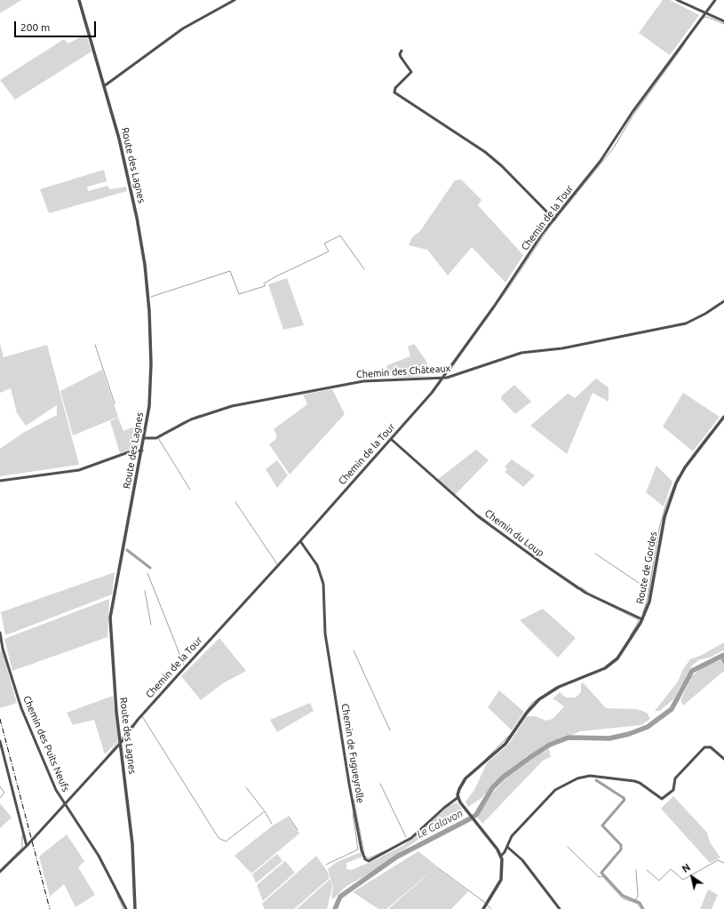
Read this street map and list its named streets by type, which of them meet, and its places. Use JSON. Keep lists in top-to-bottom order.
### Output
{
  "streets": {
    "street": [
      "Route des Lagnes",
      "Chemin de la Tour",
      "Chemin des Châteaux",
      "Chemin du Loup",
      "Route de Gordes",
      "Chemin des Puits Neufs",
      "Chemin de Fugueyrolle"
    ]
  },
  "crossings": [
    ["Route des Lagnes", "Chemin de la Tour"],
    ["Route des Lagnes", "Chemin des Châteaux"],
    ["Chemin de la Tour", "Chemin des Châteaux"],
    ["Chemin de la Tour", "Chemin du Loup"],
    ["Chemin de la Tour", "Chemin des Puits Neufs"],
    ["Chemin de la Tour", "Chemin de Fugueyrolle"],
    ["Chemin du Loup", "Route de Gordes"],
    ["Route de Gordes", "Chemin de Fugueyrolle"]
  ],
  "water": ["Le Calavon"],
  "scale_bar": "200 m",
  "north": "top left"
}
